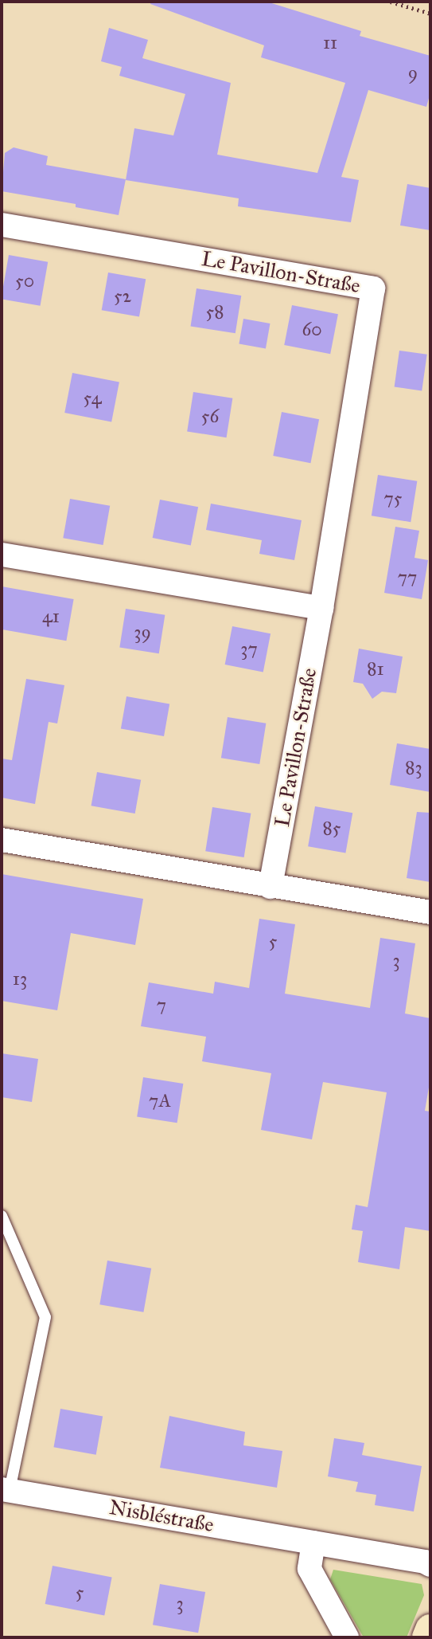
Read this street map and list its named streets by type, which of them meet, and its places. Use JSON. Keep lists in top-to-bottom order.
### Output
{
  "streets": {
    "street": ["Le Pavillon-Straße", "Nisbléstraße"]
  },
  "house_numbers": [
    "11",
    "9",
    "50",
    "52",
    "58",
    "60",
    "54",
    "56",
    "75",
    "77",
    "41",
    "39",
    "37",
    "81",
    "83",
    "85",
    "5",
    "3",
    "13",
    "7",
    "7A",
    "5",
    "3"
  ]
}
